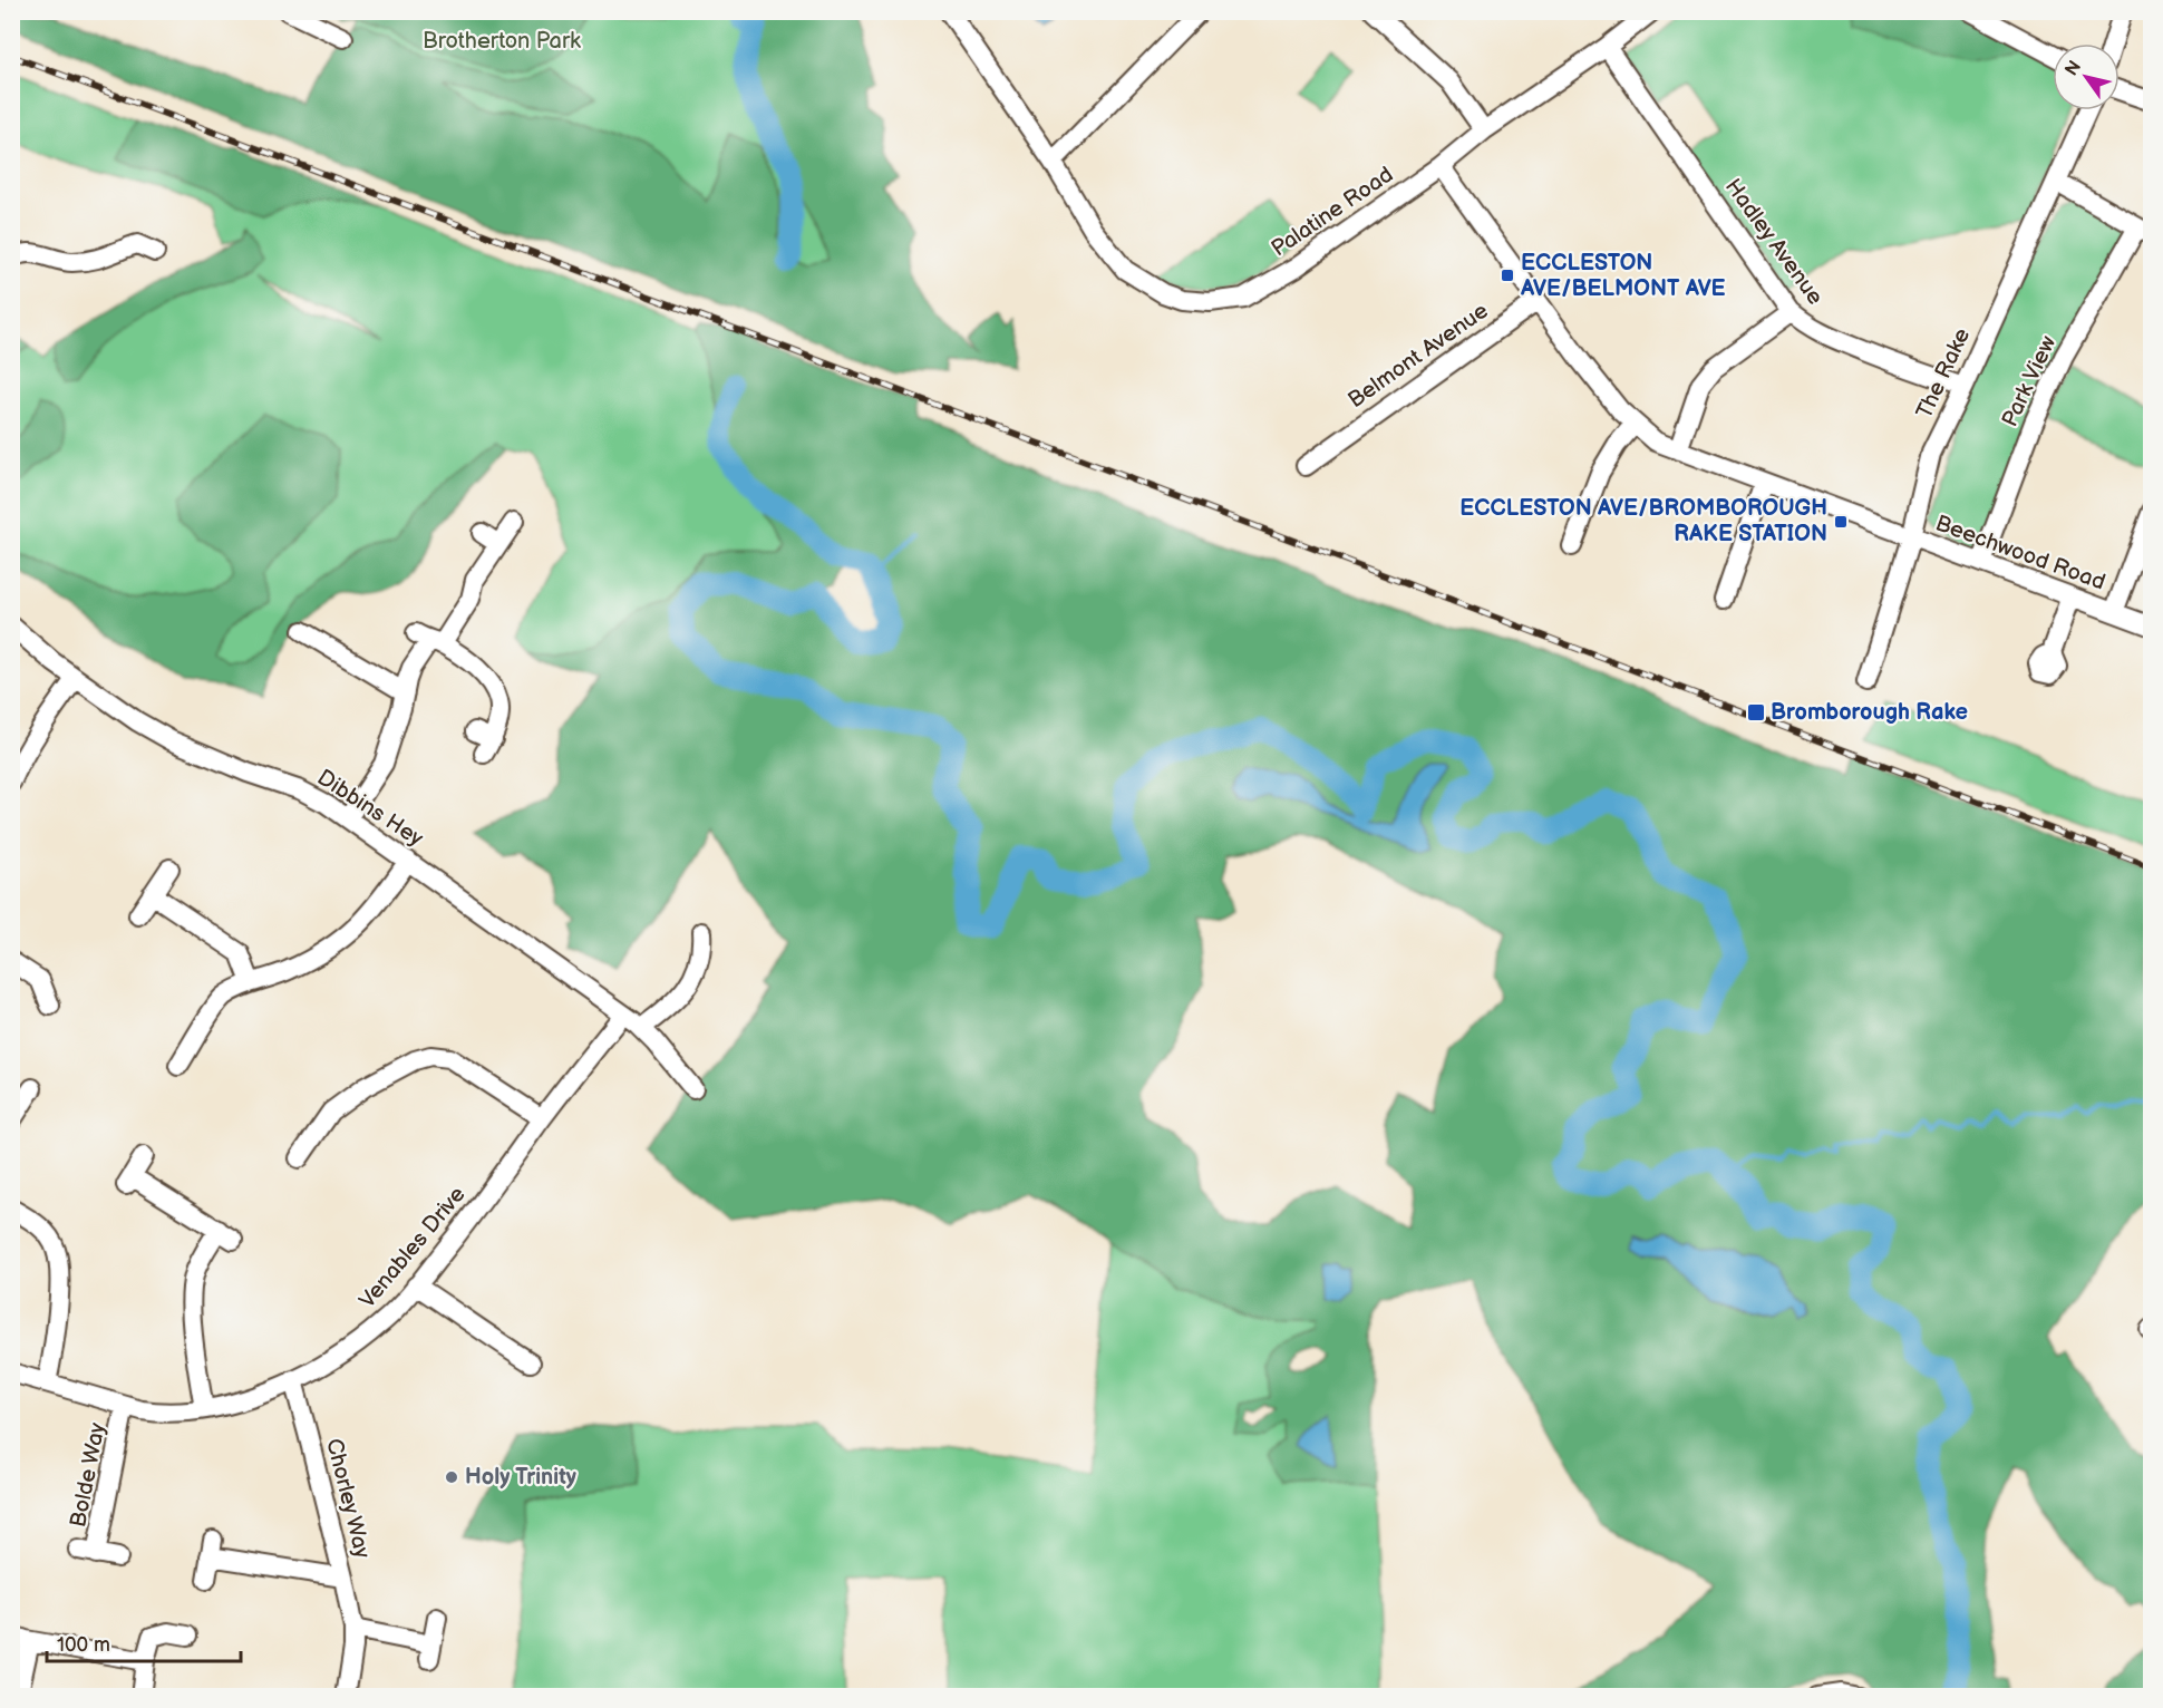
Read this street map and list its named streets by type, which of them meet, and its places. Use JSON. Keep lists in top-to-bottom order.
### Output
{
  "streets": {
    "street": [
      "Palatine Road",
      "Hadley Avenue",
      "Belmont Avenue",
      "The Rake",
      "Park View",
      "Beechwood Road",
      "Dibbins Hey",
      "Venables Drive",
      "Bolde Way",
      "Chorley Way"
    ]
  },
  "crossings": [
    ["Palatine Road", "Hadley Avenue"],
    ["Palatine Road", "Beechwood Road"],
    ["Hadley Avenue", "The Rake"],
    ["Belmont Avenue", "Beechwood Road"],
    ["The Rake", "Beechwood Road"],
    ["Park View", "Beechwood Road"],
    ["Dibbins Hey", "Venables Drive"],
    ["Venables Drive", "Bolde Way"],
    ["Venables Drive", "Chorley Way"]
  ],
  "parks": ["Brotherton Park"],
  "places": {
    "transit": ["ECCLESTON AVE/BELMONT AVE", "ECCLESTON AVE/BROMBOROUGH RAKE STATION", "Bromborough Rake"],
    "other": ["Holy Trinity"]
  },
  "scale_bar": "100 m",
  "north": "top left"
}
